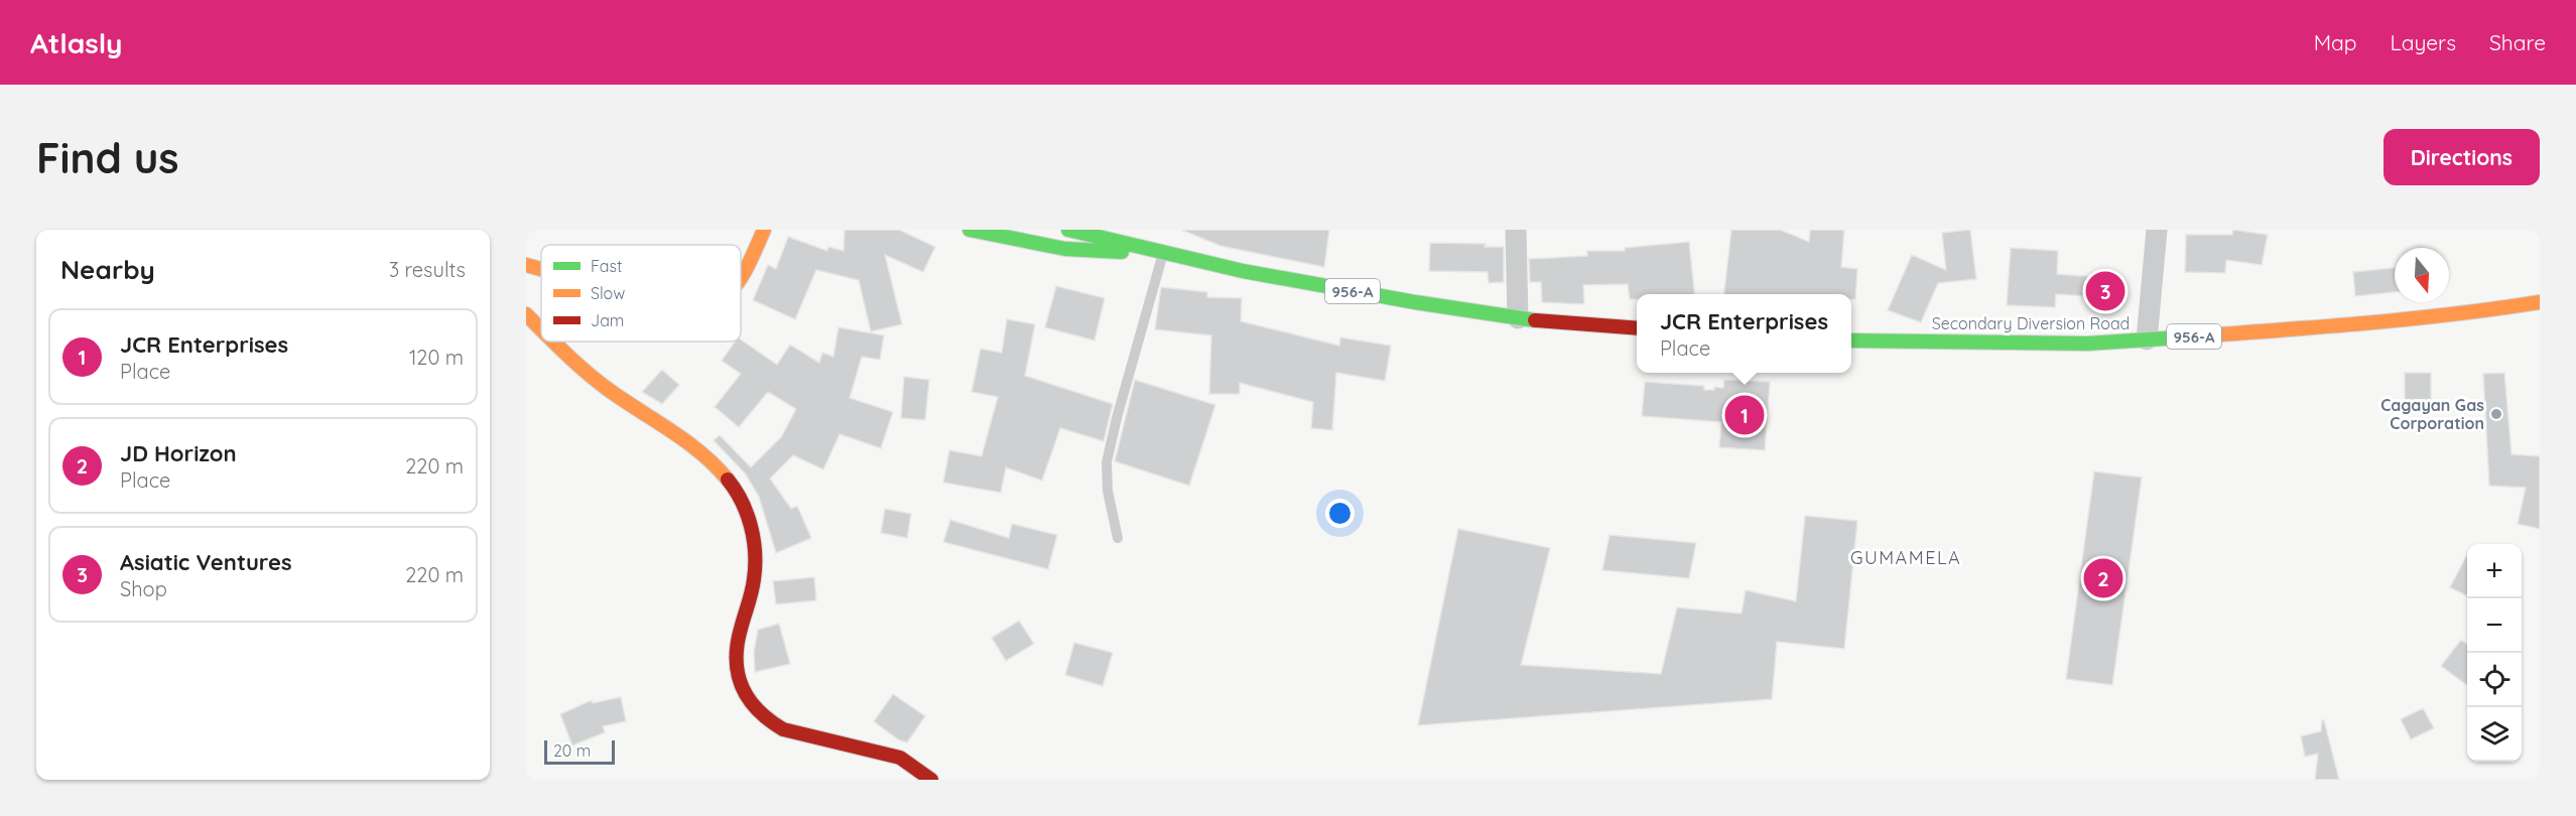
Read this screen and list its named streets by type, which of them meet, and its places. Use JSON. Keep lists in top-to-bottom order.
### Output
{
  "streets": {
    "main road": ["956-A", "Secondary Diversion Road"]
  },
  "districts": ["GUMAMELA"],
  "places": ["Cagayan Gas Corporation"],
  "legend": ["Fast", "Slow", "Jam"],
  "scale_bar": "20 m",
  "north": "bottom",
  "page": {
    "header": "Atlasly",
    "nav": ["Map", "Layers", "Share"],
    "buttons": "Directions",
    "title": "Find us",
    "heading": ["Nearby", "3 results"],
    "pins": ["3", "1", "2"],
    "popup": ["JCR Enterprises", "Place"],
    "list": [
      {
        "mark": "1",
        "name": "JCR Enterprises",
        "note": "Place",
        "value": "120 m"
      },
      {
        "mark": "2",
        "name": "JD Horizon",
        "note": "Place",
        "value": "220 m"
      },
      {
        "mark": "3",
        "name": "Asiatic Ventures",
        "note": "Shop",
        "value": "220 m"
      }
    ],
    "map_buttons": ["+", "−"],
    "scale": "20 m"
  }
}
